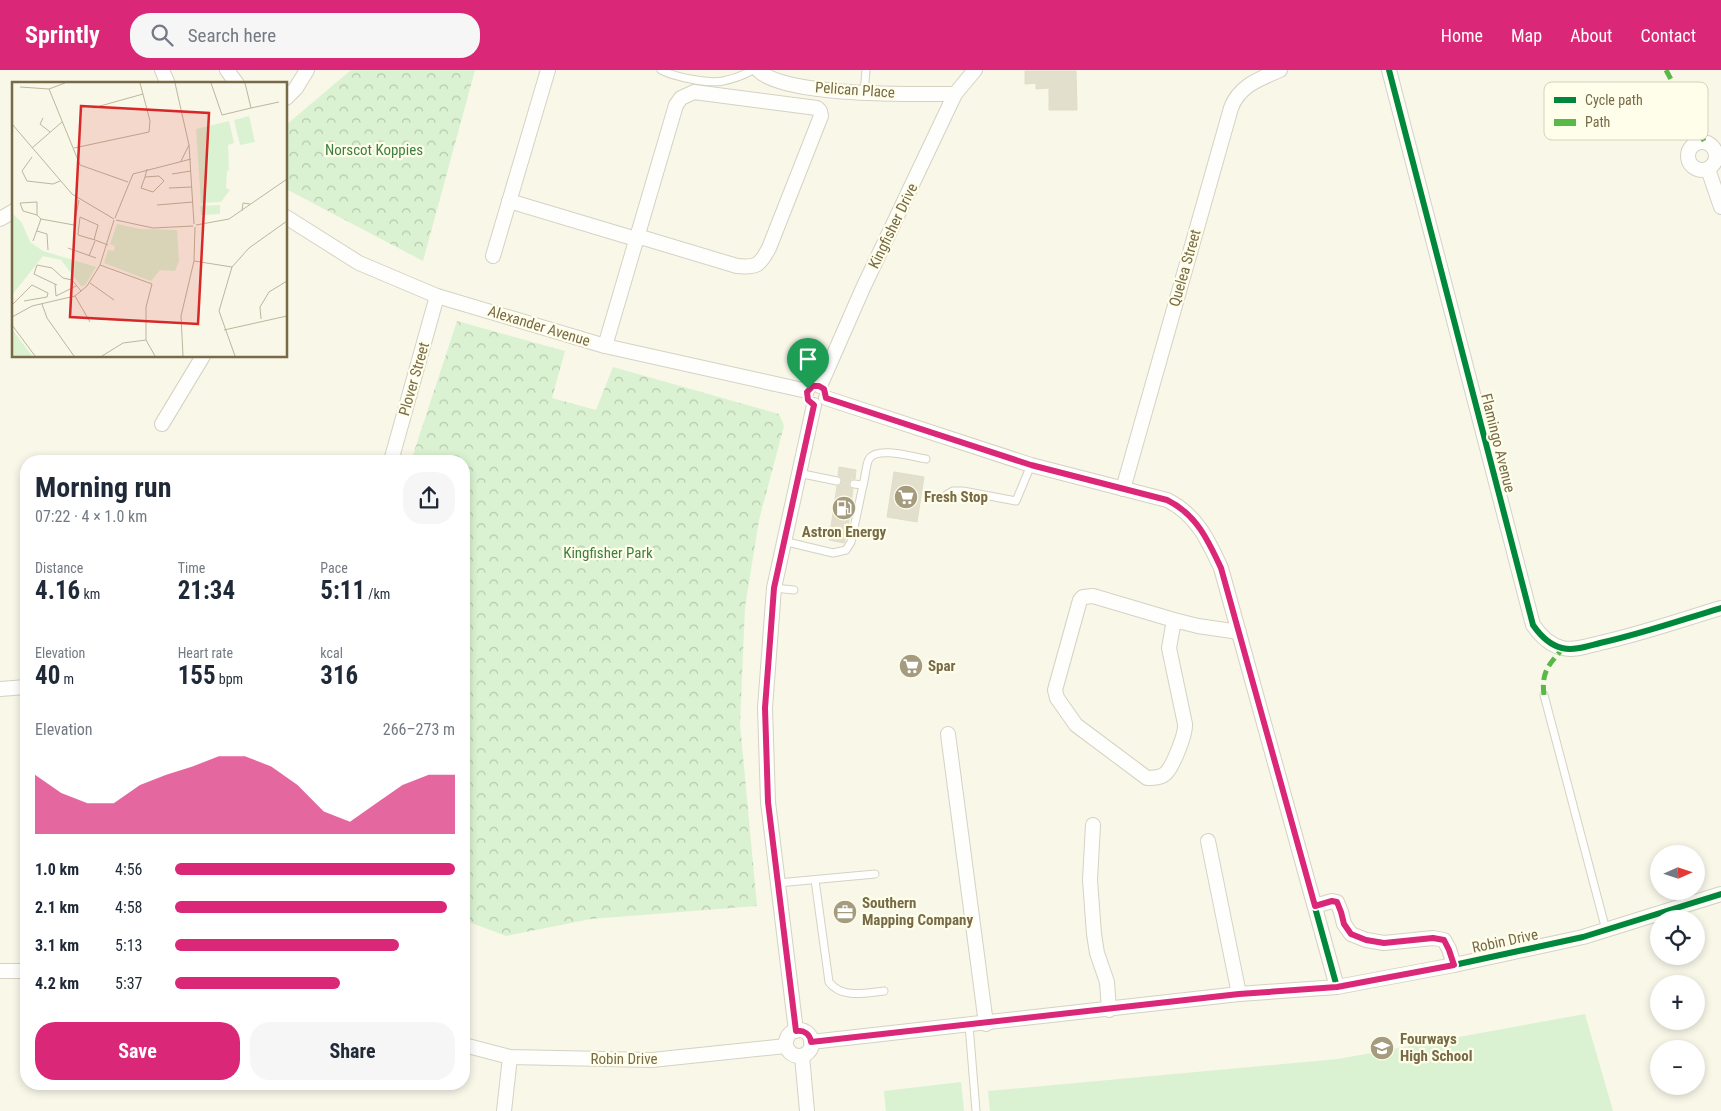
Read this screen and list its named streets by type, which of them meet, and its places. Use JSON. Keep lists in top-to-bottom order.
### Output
{
  "streets": {
    "street": [
      "Pelican Place",
      "Kingfisher Drive",
      "Quelea Street",
      "Alexander Avenue",
      "Plover Street",
      "Flamingo Avenue",
      "Robin Drive"
    ]
  },
  "crossings": [
    ["Pelican Place", "Kingfisher Drive"],
    ["Kingfisher Drive", "Alexander Avenue"],
    ["Kingfisher Drive", "Robin Drive"],
    ["Quelea Street", "Alexander Avenue"],
    ["Alexander Avenue", "Plover Street"],
    ["Alexander Avenue", "Robin Drive"]
  ],
  "parks": ["Norscot Koppies", "Kingfisher Park"],
  "places": {
    "supermarket": ["Fresh Stop", "Spar"],
    "fuel station": ["Astron Energy"],
    "office": ["Southern Mapping Company"],
    "school or university": ["Fourways High School"]
  },
  "legend": ["Cycle path", "Path"],
  "north": "right",
  "page": {
    "header": "Sprintly",
    "search": "Search here",
    "nav": [
      "Home",
      "Map",
      "About",
      "Contact"
    ],
    "heading": ["Morning run", "07:22 · 4 × 1.0 km"],
    "stats": [
      ["Distance", "4.16 km"],
      ["Time", "21:34"],
      ["Pace", "5:11 /km"],
      ["Elevation", "40 m"],
      ["Heart rate", "155 bpm"],
      ["kcal", "316"]
    ],
    "chart": ["Elevation", "266–273 m"],
    "map_buttons": ["+", "−"],
    "list": [
      {
        "name": "1.0 km",
        "note": "4:56"
      },
      {
        "name": "2.1 km",
        "note": "4:58"
      },
      {
        "name": "3.1 km",
        "note": "5:13"
      },
      {
        "name": "4.2 km",
        "note": "5:37"
      }
    ],
    "buttons": ["Save", "Share"]
  }
}
